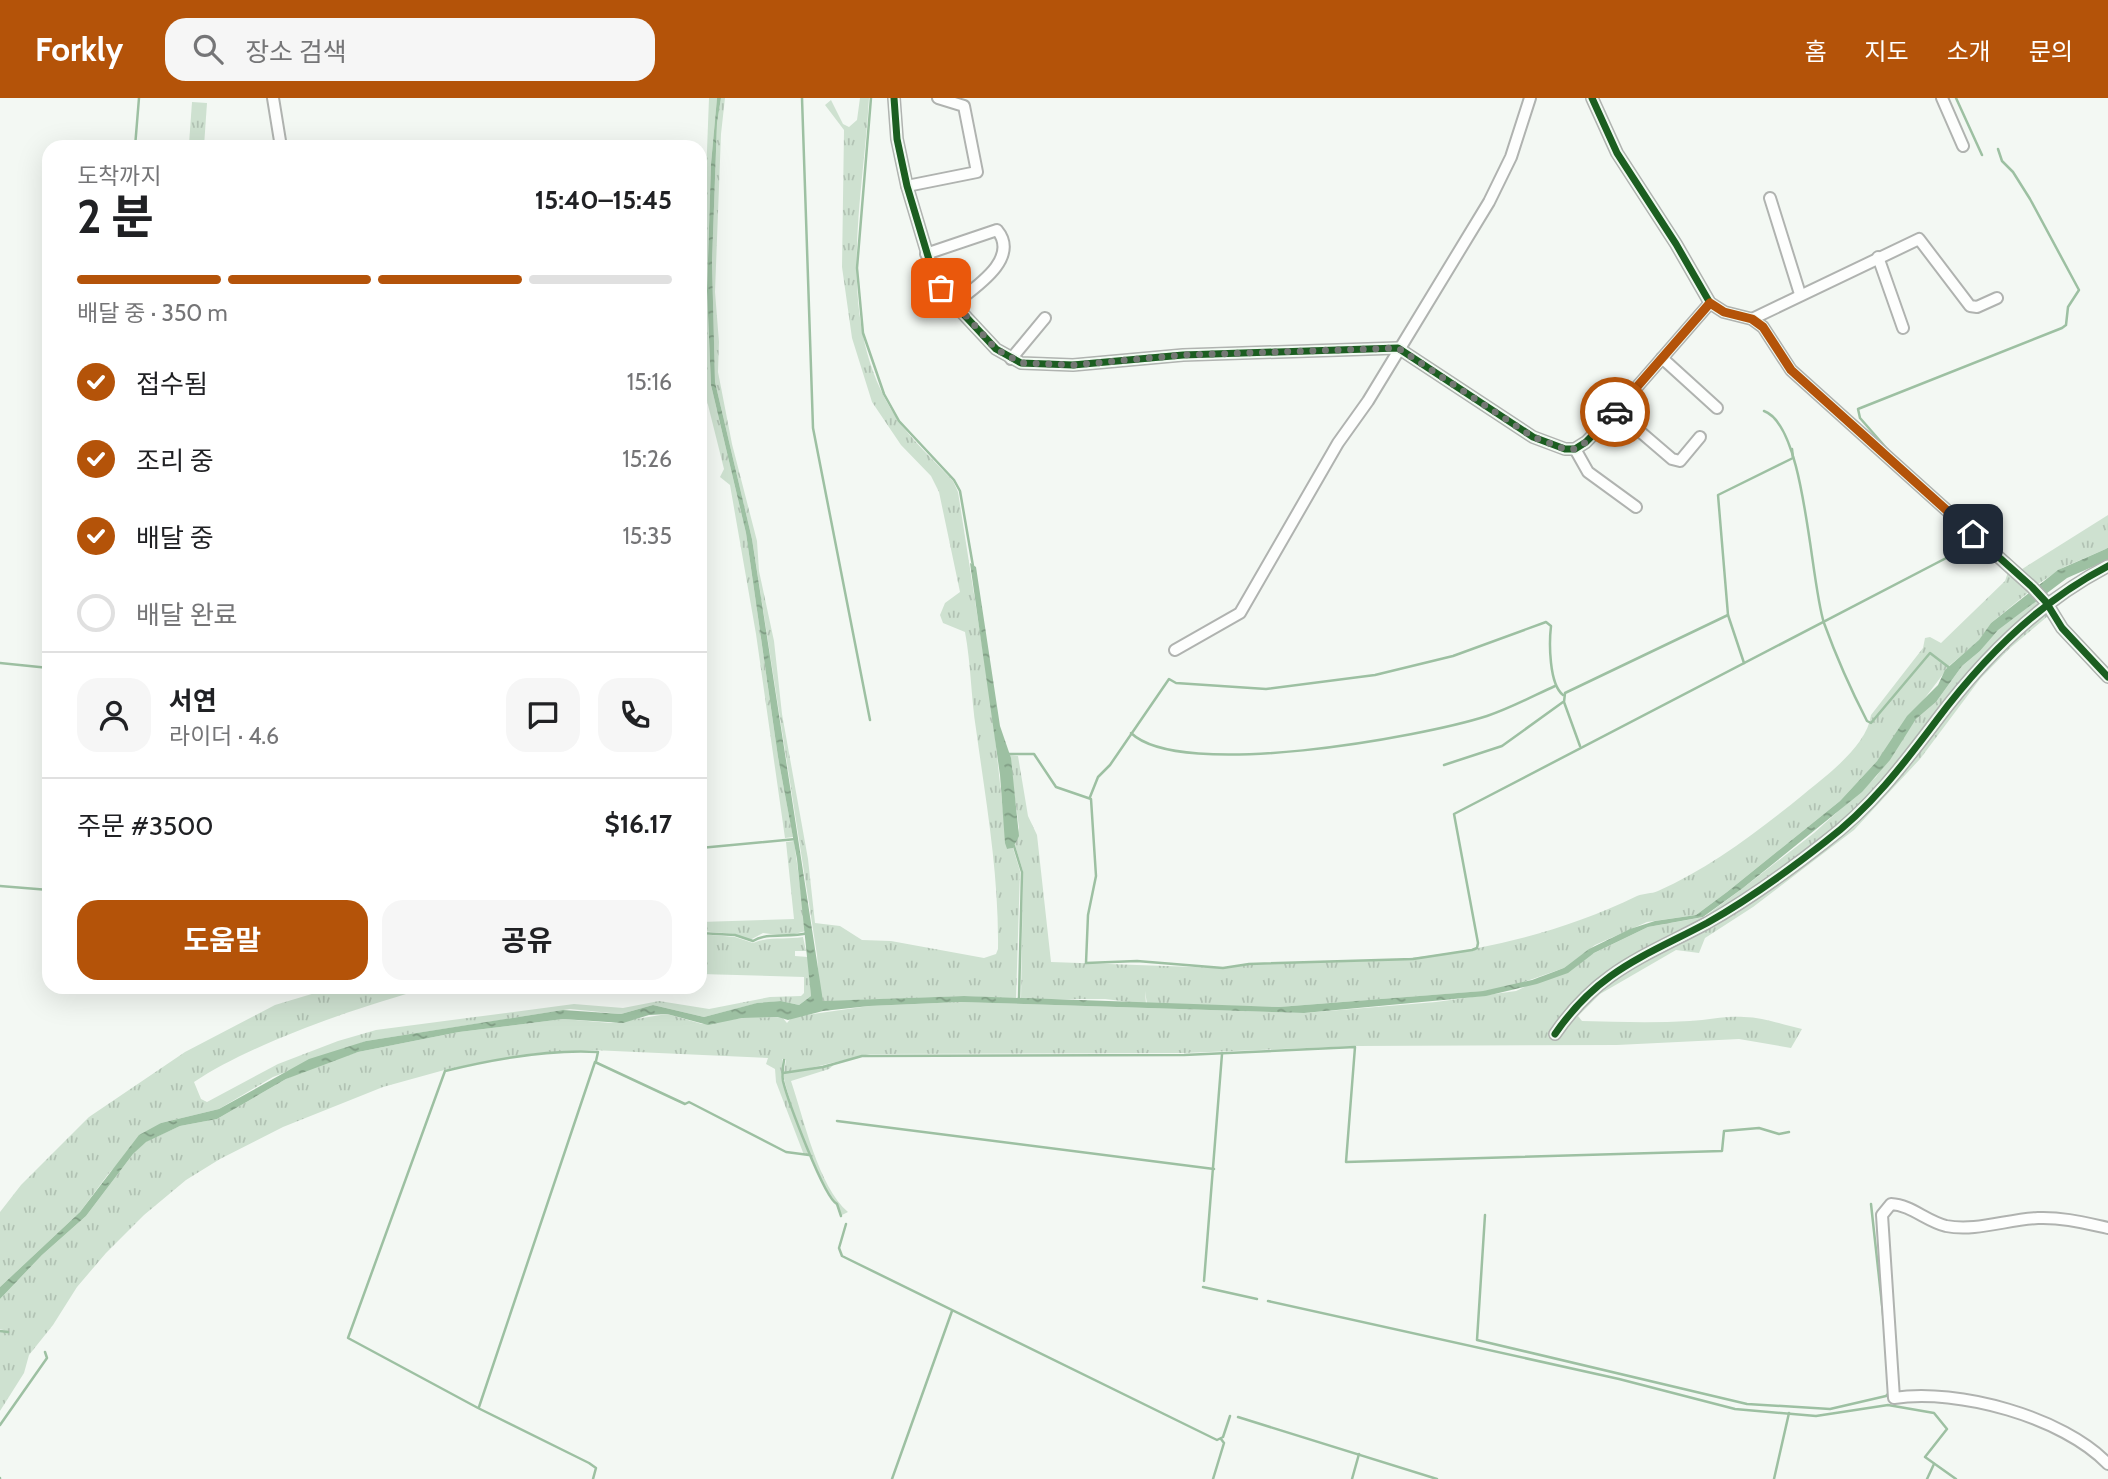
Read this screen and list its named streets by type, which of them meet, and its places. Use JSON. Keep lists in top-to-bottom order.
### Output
{
  "page": {
    "header": "Forkly",
    "search": "장소 검색",
    "nav": [
      "홈",
      "지도",
      "소개",
      "문의"
    ],
    "heading": ["2 분", "도착까지", "15:40–15:45"],
    "panel": [
      "서연",
      "라이더 · 4.6",
      "주문 #3500",
      "$16.17"
    ],
    "bar": "배달 중 · 350 m",
    "list": [
      ["접수됨", "15:16"],
      ["조리 중", "15:26"],
      ["배달 중", "15:35"],
      "배달 완료"
    ],
    "buttons": ["도움말", "공유"]
  }
}
